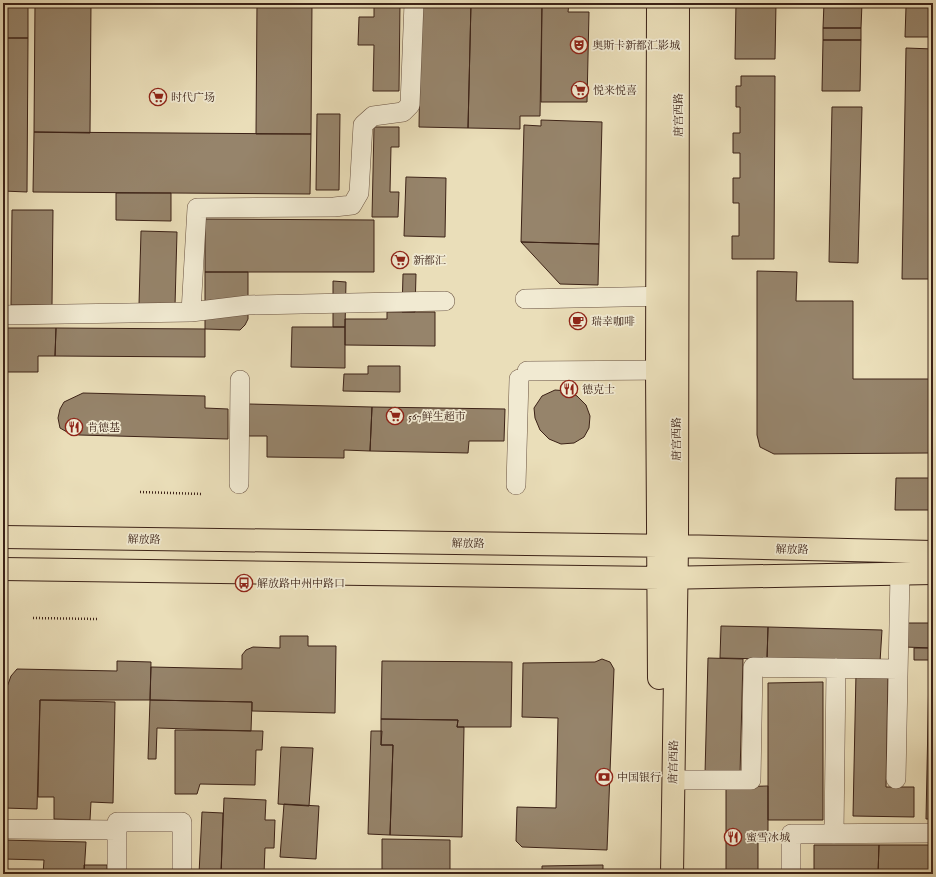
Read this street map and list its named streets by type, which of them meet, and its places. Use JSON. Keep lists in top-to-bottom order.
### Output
{
  "streets": {
    "main road": ["唐宫西路", "解放路"]
  },
  "crossings": [
    ["唐宫西路", "解放路"]
  ],
  "places": {
    "theatre": ["奥斯卡新都汇影城"],
    "supermarket": [
      "悦来悦喜",
      "时代广场",
      "新都汇",
      "567鲜生超市"
    ],
    "cafe": ["瑞幸咖啡"],
    "restaurant": ["德克士", "肯德基", "蜜雪冰城"],
    "bus stop": ["解放路中州中路口"],
    "bank": ["中国银行"]
  }
}
